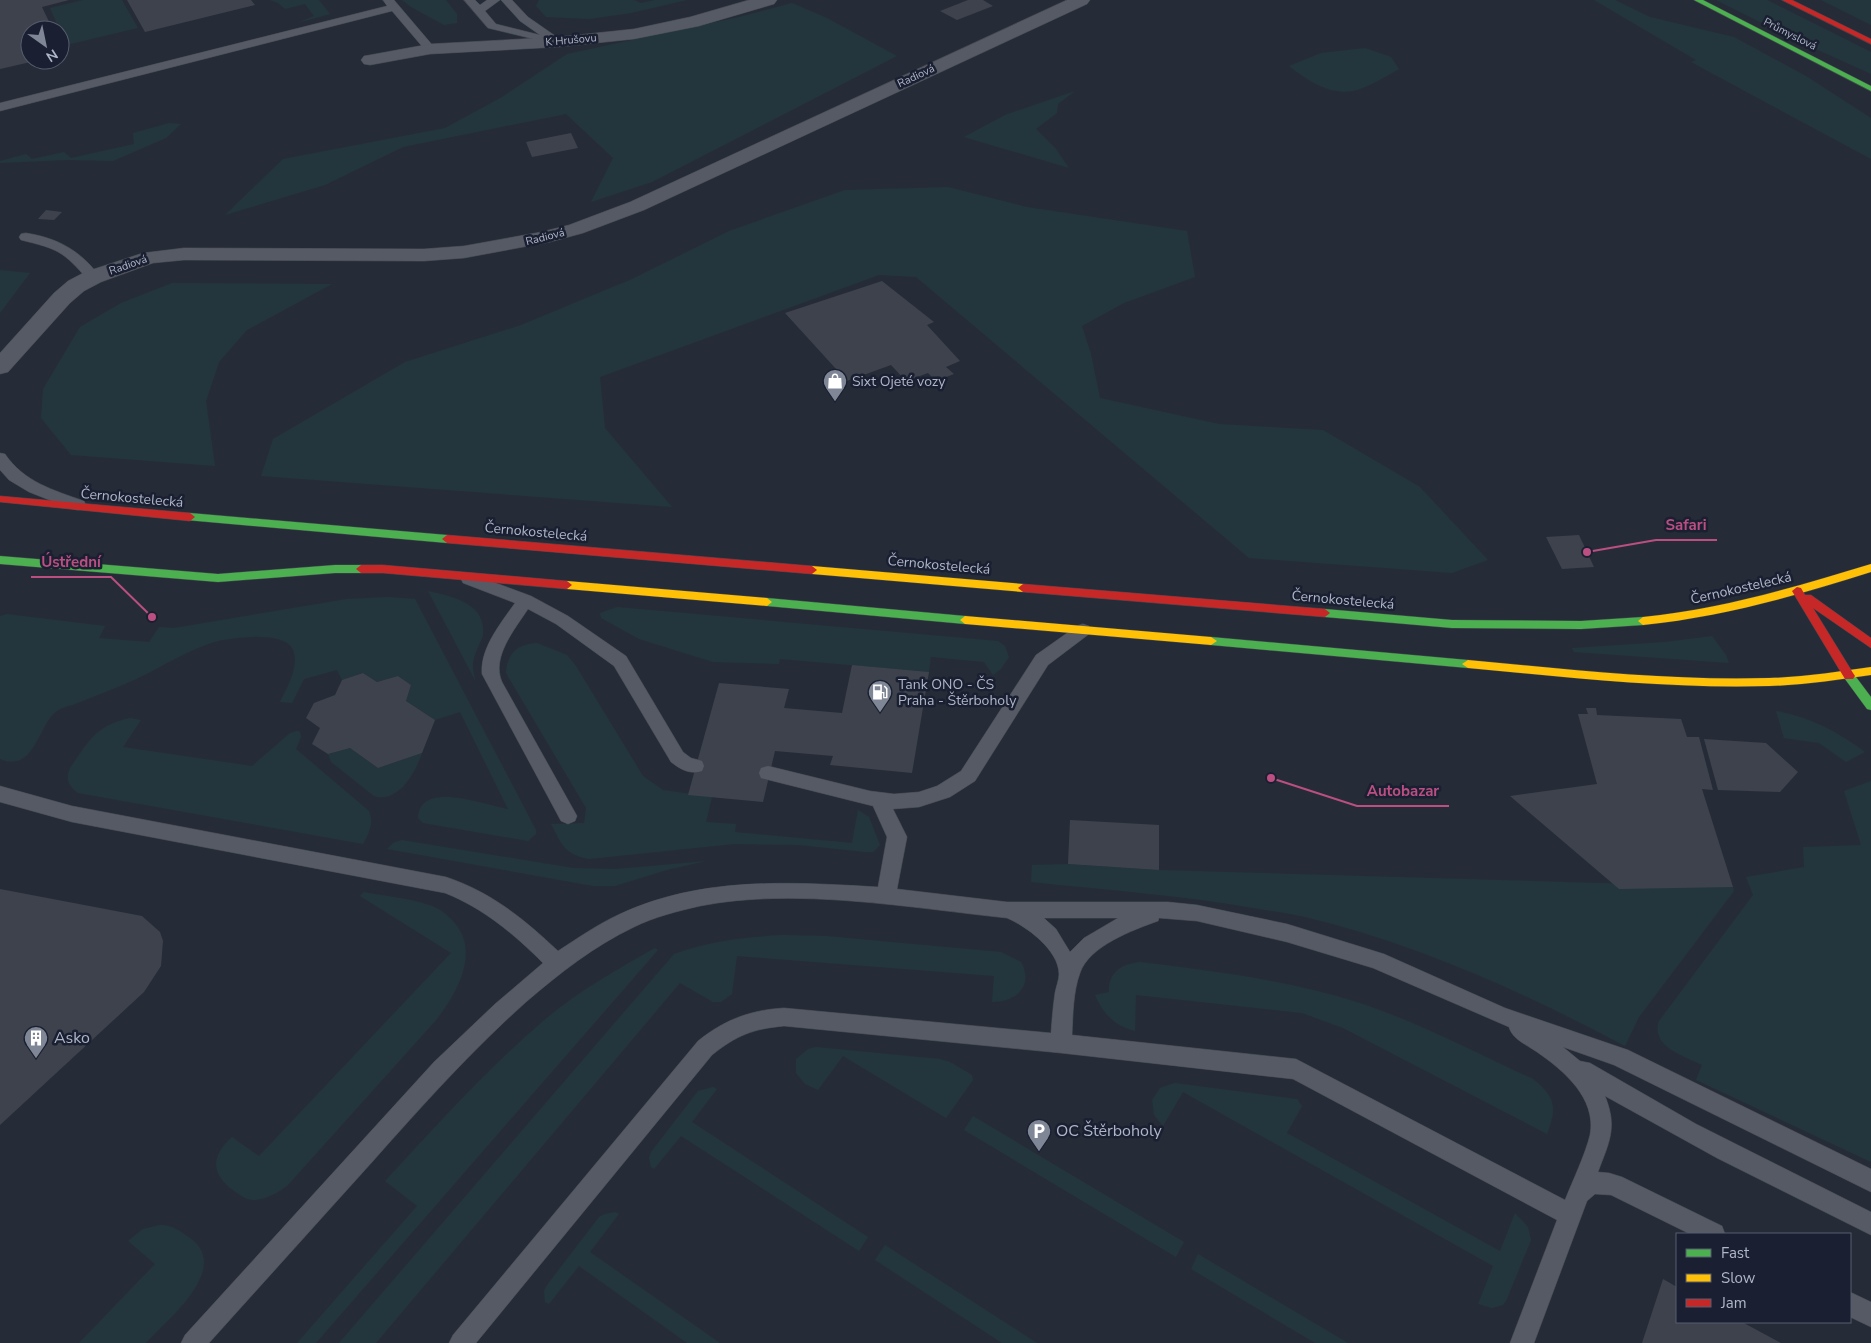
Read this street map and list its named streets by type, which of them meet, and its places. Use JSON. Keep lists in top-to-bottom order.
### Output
{
  "streets": {
    "main road": ["Průmyslová", "Černokostelecká"],
    "street": ["K Hrušovu", "Radiová"]
  },
  "places": {
    "shop": ["Sixt Ojeté vozy"],
    "other": ["Safari", "Ústřední", "Autobazar"],
    "fuel station": ["Tank ONO - ČS Praha - Štěrboholy"],
    "building": ["Asko"],
    "parking": ["OC Štěrboholy"]
  },
  "legend": ["Fast", "Slow", "Jam"],
  "north": "bottom right"
}
